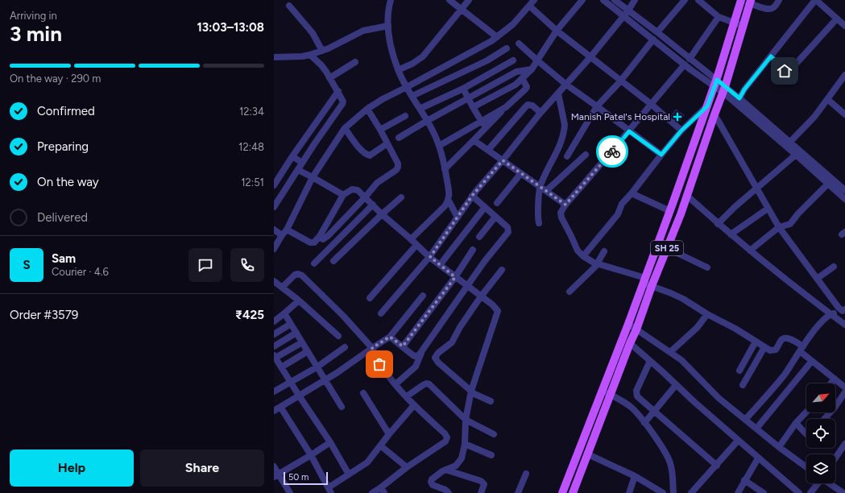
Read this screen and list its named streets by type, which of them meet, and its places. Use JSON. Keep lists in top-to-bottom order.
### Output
{
  "streets": {
    "main road": ["SH 25"]
  },
  "places": {
    "health": ["Manish Patel's Hospital"]
  },
  "scale_bar": "50 m",
  "north": "top right",
  "page": {
    "heading": ["3 min", "Arriving in", "13:03–13:08"],
    "panel": [
      "Sam",
      "Courier · 4.6",
      "Order #3579",
      "₹425"
    ],
    "bar": "On the way · 290 m",
    "list": [
      ["Confirmed", "12:34"],
      ["Preparing", "12:48"],
      ["On the way", "12:51"],
      "Delivered"
    ],
    "round": "S",
    "buttons": ["Help", "Share"],
    "scale": "50 m"
  }
}
